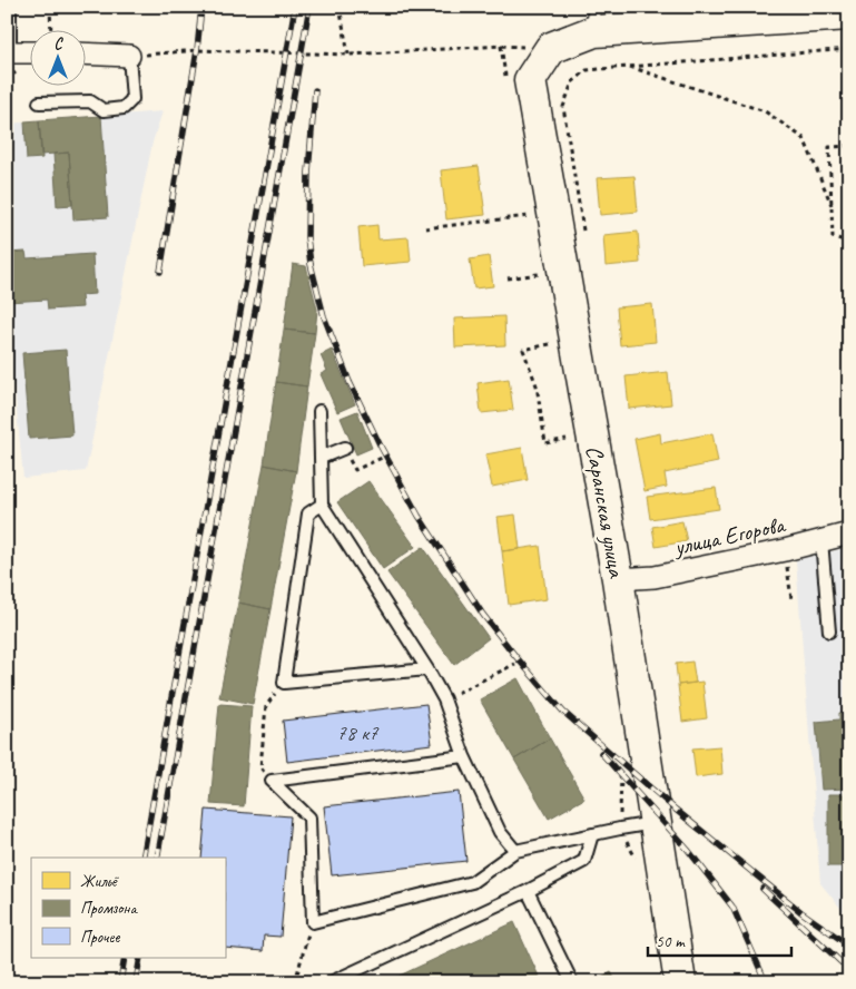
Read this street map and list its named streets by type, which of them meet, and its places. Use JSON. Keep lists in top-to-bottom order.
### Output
{
  "streets": {
    "main road": ["Саранская улица"],
    "street": ["улица Егорова"]
  },
  "crossings": [
    ["Саранская улица", "улица Егорова"]
  ],
  "house_numbers": ["78 к7"],
  "legend": ["Жильё", "Промзона", "Прочее"],
  "scale_bar": "50 m",
  "north": "top"
}
